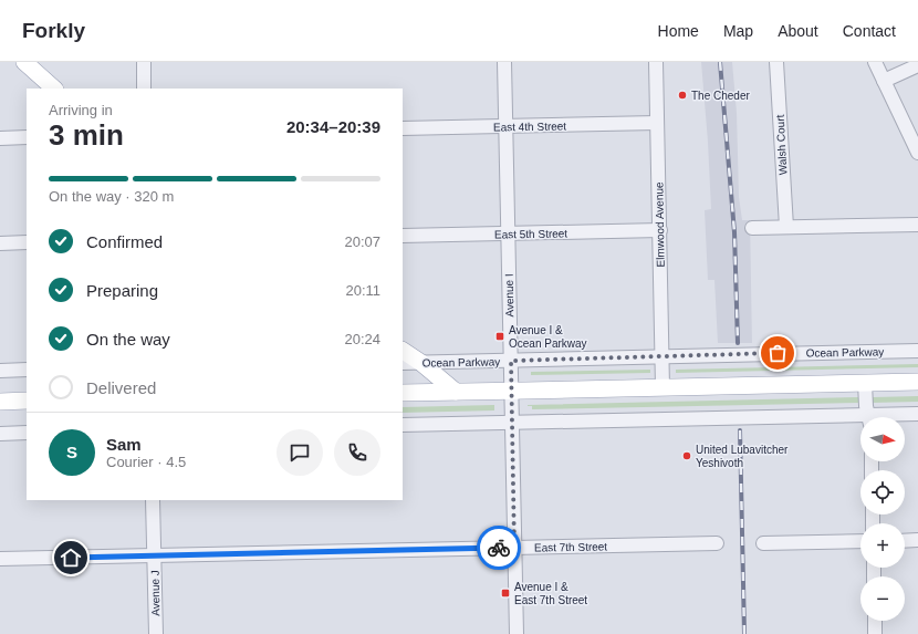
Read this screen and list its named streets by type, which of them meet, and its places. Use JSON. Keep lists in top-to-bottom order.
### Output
{
  "streets": {
    "street": [
      "East 4th Street",
      "Walsh Court",
      "Elmwood Avenue",
      "East 5th Street",
      "Avenue I",
      "Ocean Parkway",
      "East 7th Street",
      "Avenue J"
    ]
  },
  "crossings": [
    ["East 4th Street", "Elmwood Avenue"],
    ["East 4th Street", "Avenue I"],
    ["Elmwood Avenue", "East 5th Street"],
    ["Elmwood Avenue", "Ocean Parkway"],
    ["East 5th Street", "Avenue I"],
    ["Avenue I", "Ocean Parkway"],
    ["Avenue I", "East 7th Street"],
    ["East 7th Street", "Avenue J"]
  ],
  "places": {
    "other": ["The Cheder", "United Lubavitcher Yeshivoth"],
    "transit": ["Avenue I & Ocean Parkway", "Avenue I & East 7th Street"]
  },
  "north": "right",
  "page": {
    "header": "Forkly",
    "nav": [
      "Home",
      "Map",
      "About",
      "Contact"
    ],
    "heading": ["3 min", "Arriving in", "20:34–20:39"],
    "panel": ["Sam", "Courier · 4.5"],
    "bar": "On the way · 320 m",
    "list": [
      ["Confirmed", "20:07"],
      ["Preparing", "20:11"],
      ["On the way", "20:24"],
      "Delivered"
    ],
    "map_buttons": ["+", "−"],
    "round": "S"
  }
}
